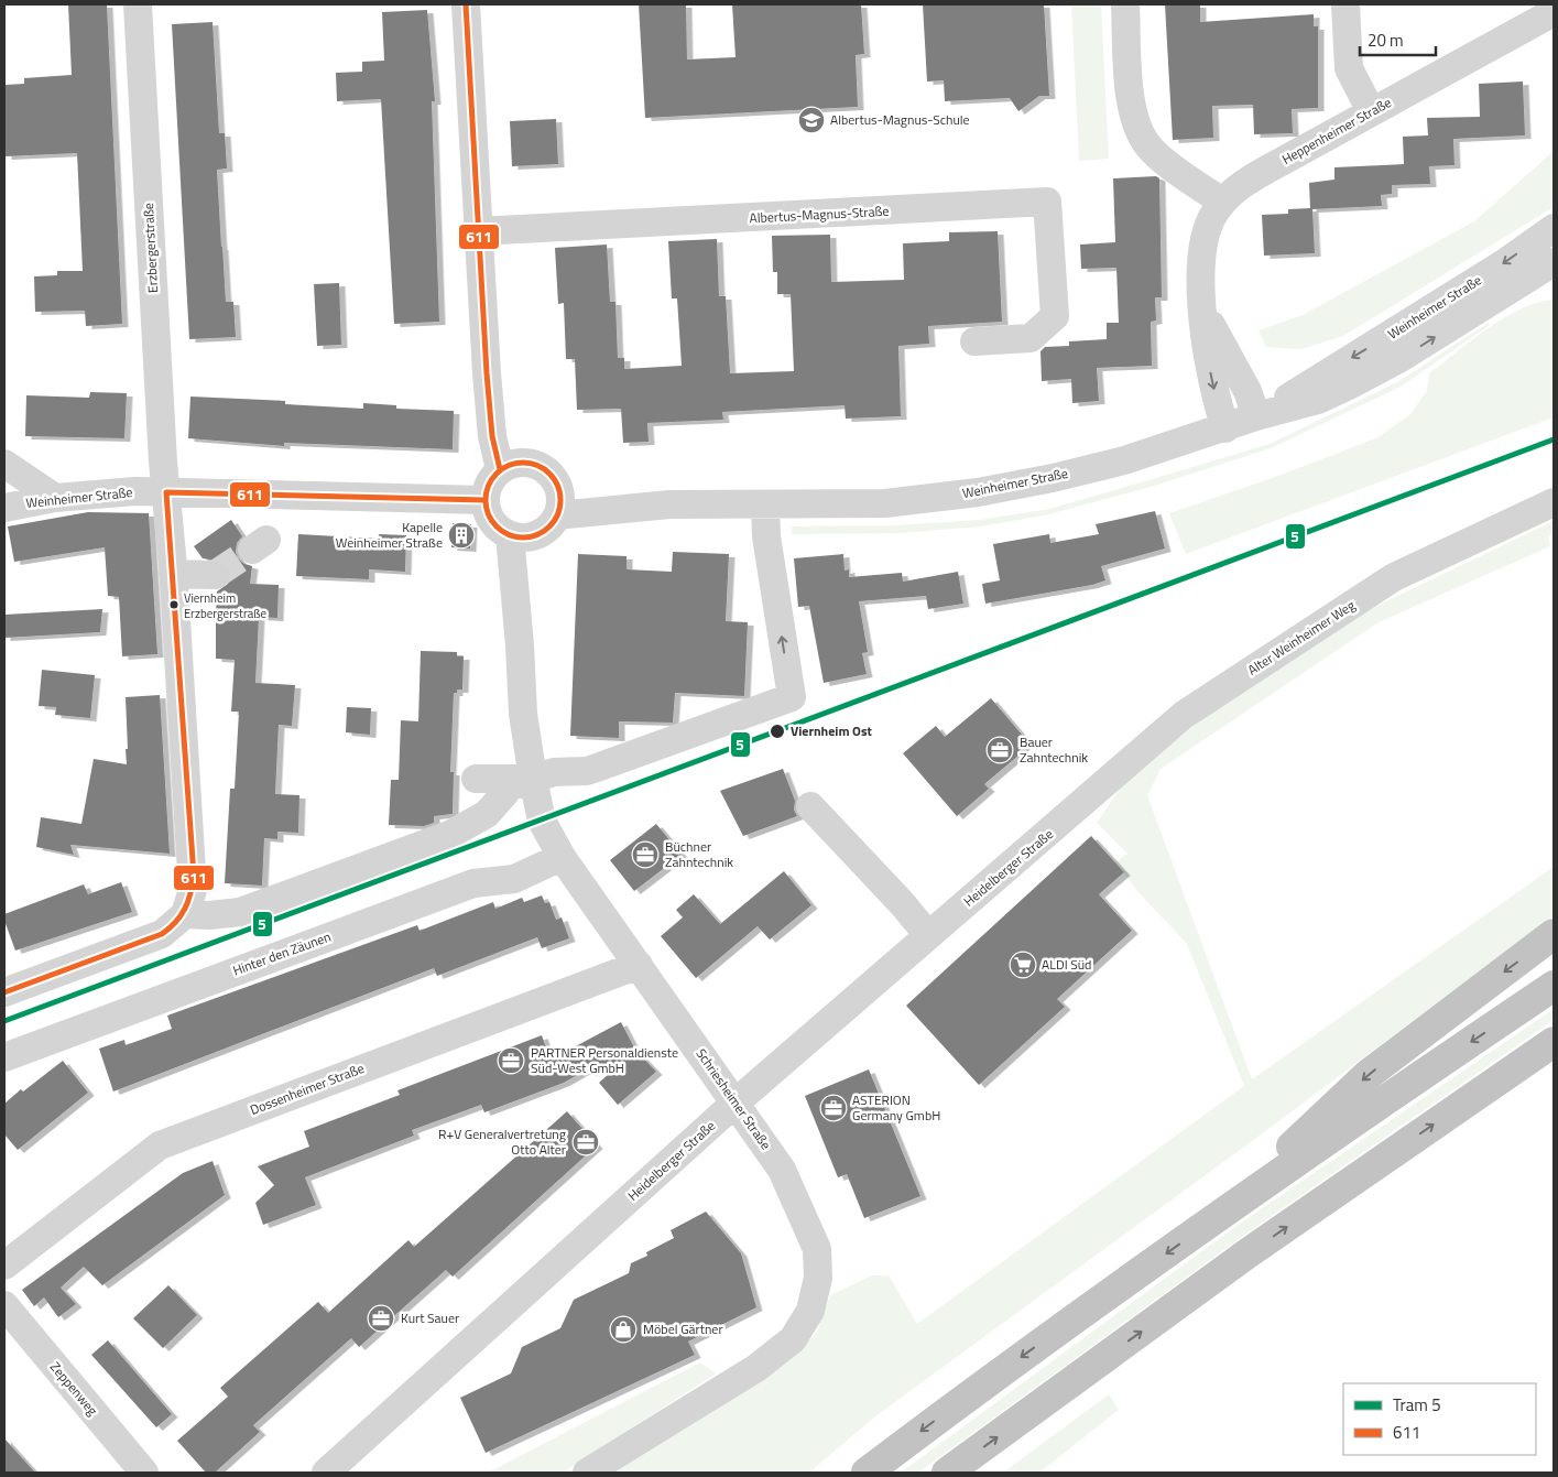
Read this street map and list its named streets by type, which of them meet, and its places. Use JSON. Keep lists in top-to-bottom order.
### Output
{
  "streets": {
    "street": [
      "Heppenheimer Straße",
      "Albertus-Magnus-Straße",
      "Erzbergerstraße",
      "Weinheimer Straße",
      "Alter Weinheimer Weg",
      "Heidelberger Straße",
      "Hinter den Zäunen",
      "Dossenheimer Straße",
      "Schriesheimer Straße",
      "Zeppenweg"
    ]
  },
  "crossings": [
    ["Heppenheimer Straße", "Weinheimer Straße"],
    ["Erzbergerstraße", "Weinheimer Straße"],
    ["Weinheimer Straße", "Schriesheimer Straße"],
    ["Alter Weinheimer Weg", "Heidelberger Straße"],
    ["Heidelberger Straße", "Schriesheimer Straße"],
    ["Hinter den Zäunen", "Schriesheimer Straße"],
    ["Dossenheimer Straße", "Schriesheimer Straße"]
  ],
  "places": {
    "school or university": ["Albertus-Magnus-Schule"],
    "building": ["Kapelle Weinheimer Straße"],
    "other": ["Viernheim Erzbergerstraße", "Viernheim Ost"],
    "office": [
      "Bauer Zahntechnik",
      "Büchner Zahntechnik",
      "PARTNER Personaldienste Süd-West GmbH",
      "ASTERION Germany GmbH",
      "R+V Generalvertretung Otto Alter",
      "Kurt Sauer"
    ],
    "supermarket": ["ALDI Süd"],
    "shop": ["Möbel Gärtner"]
  },
  "lines": ["transit line 611", "tram line 5"],
  "legend": ["Tram 5", "611"],
  "scale_bar": "20 m"
}
